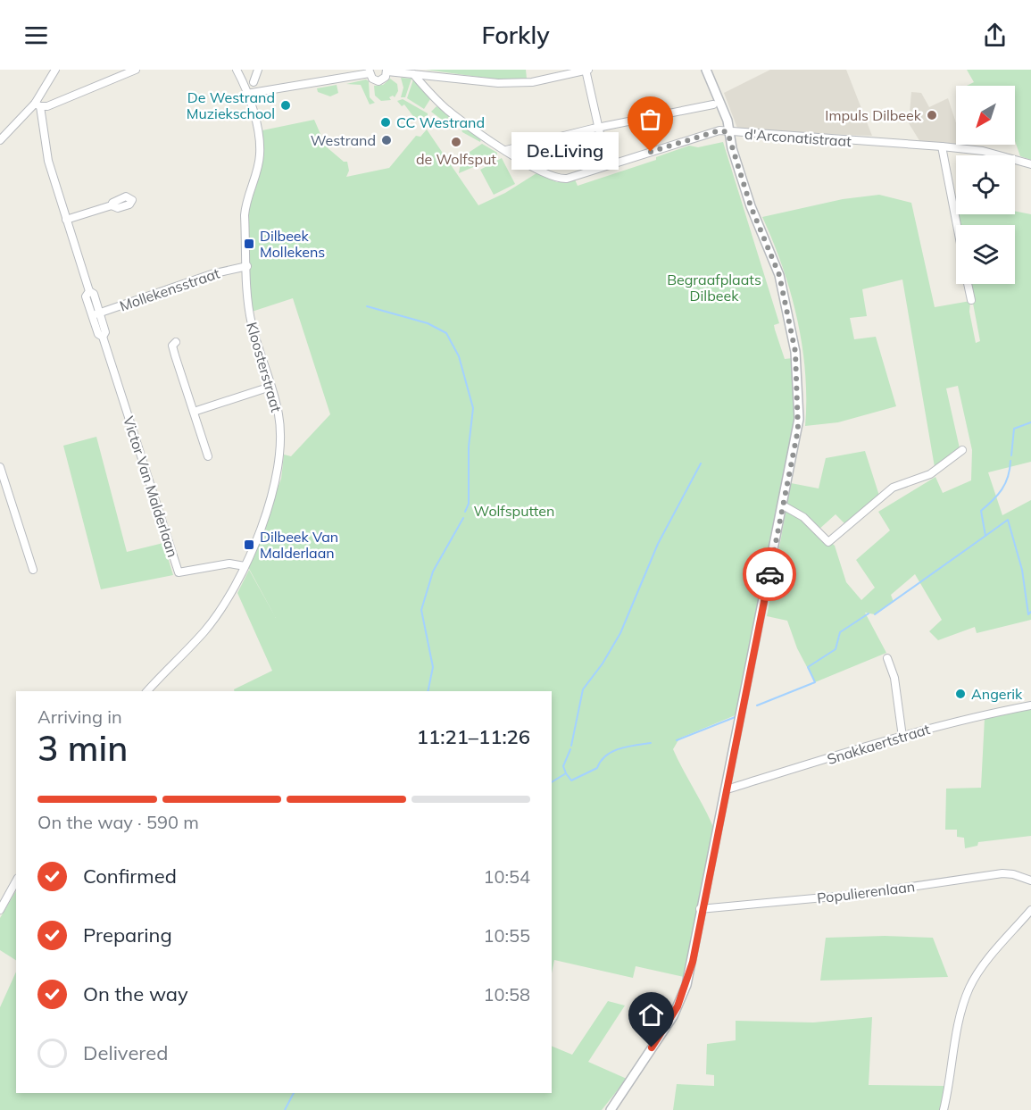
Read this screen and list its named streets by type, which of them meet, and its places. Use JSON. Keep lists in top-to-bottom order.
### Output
{
  "streets": {
    "street": [
      "d'Arconatistraat",
      "Mollekensstraat",
      "Kloosterstraat",
      "Victor Van Malderlaan",
      "Snakkaertstraat",
      "Populierenlaan"
    ]
  },
  "crossings": [
    ["Mollekensstraat", "Kloosterstraat"],
    ["Mollekensstraat", "Victor Van Malderlaan"],
    ["Kloosterstraat", "Victor Van Malderlaan"]
  ],
  "parks": ["Begraafplaats Dilbeek", "Wolfsputten"],
  "places": {
    "other": [
      "De Westrand Muziekschool",
      "Impuls Dilbeek",
      "CC Westrand",
      "Westrand",
      "de Wolfsput",
      "De.Living",
      "Angerik"
    ],
    "transit": ["Dilbeek Mollekens", "Dilbeek Van Malderlaan"]
  },
  "north": "bottom left",
  "page": {
    "header": "Forkly",
    "bubble": "De.Living",
    "heading": ["3 min", "Arriving in", "11:21–11:26"],
    "bar": "On the way · 590 m",
    "list": [
      ["Confirmed", "10:54"],
      ["Preparing", "10:55"],
      ["On the way", "10:58"],
      "Delivered"
    ]
  }
}
